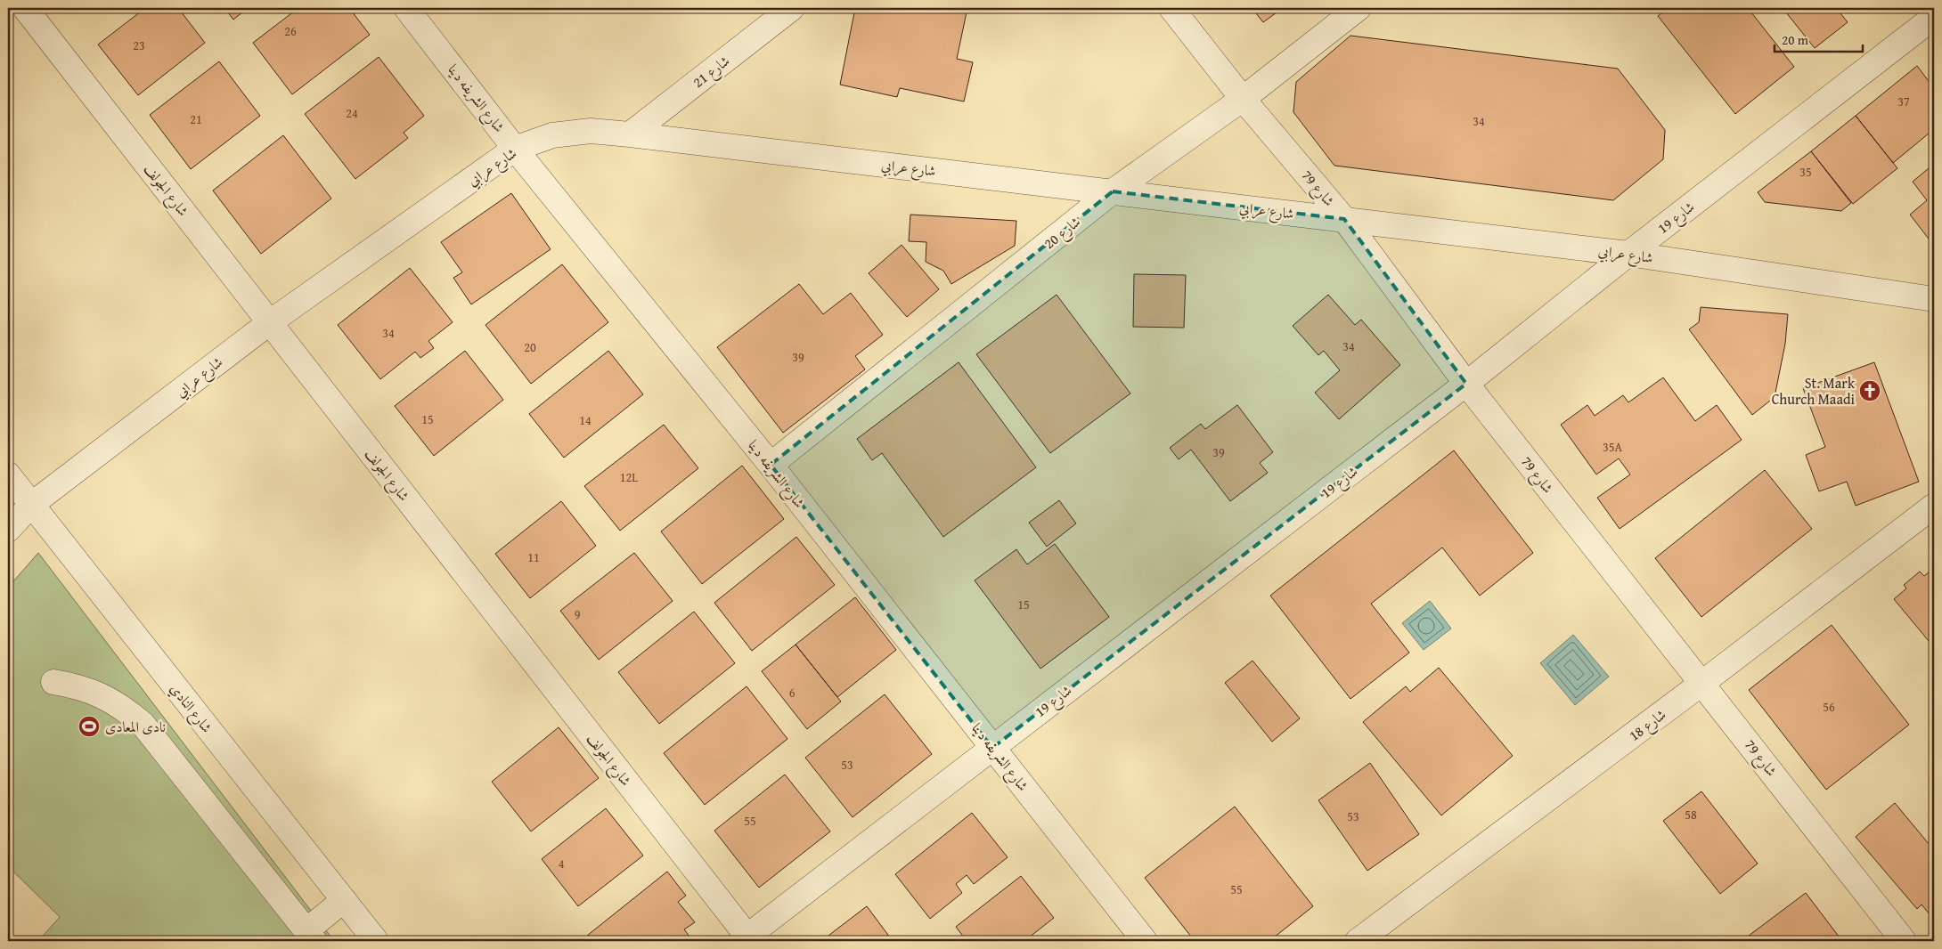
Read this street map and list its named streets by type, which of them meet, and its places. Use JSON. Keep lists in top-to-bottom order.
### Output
{
  "streets": {
    "street": [
      "شارع 21",
      "شارع الشريفه دينا",
      "شارع عرابي",
      "شارع 79",
      "شارع الجولف",
      "شارع 19",
      "شارع 20",
      "شارع النادي",
      "شارع 18"
    ]
  },
  "crossings": [
    ["شارع 21", "شارع عرابي"],
    ["شارع الشريفه دينا", "شارع عرابي"],
    ["شارع الشريفه دينا", "شارع 19"],
    ["شارع الشريفه دينا", "شارع 20"],
    ["شارع عرابي", "شارع 79"],
    ["شارع عرابي", "شارع الجولف"],
    ["شارع عرابي", "شارع 19"],
    ["شارع عرابي", "شارع 20"],
    ["شارع عرابي", "شارع النادي"],
    ["شارع 79", "شارع 19"],
    ["شارع 79", "شارع 20"],
    ["شارع 79", "شارع 18"],
    ["شارع الجولف", "شارع 19"]
  ],
  "places": {
    "church": ["St. Mark Church Maadi"],
    "sports": ["نادى المعادى"]
  },
  "house_numbers": [
    "26",
    "23",
    "37",
    "24",
    "21",
    "34",
    "35",
    "34",
    "34",
    "20",
    "39",
    "15",
    "14",
    "35A",
    "39",
    "12L",
    "11",
    "15",
    "9",
    "6",
    "56",
    "53",
    "58",
    "53",
    "55",
    "4",
    "55"
  ],
  "scale_bar": "20 m"
}
